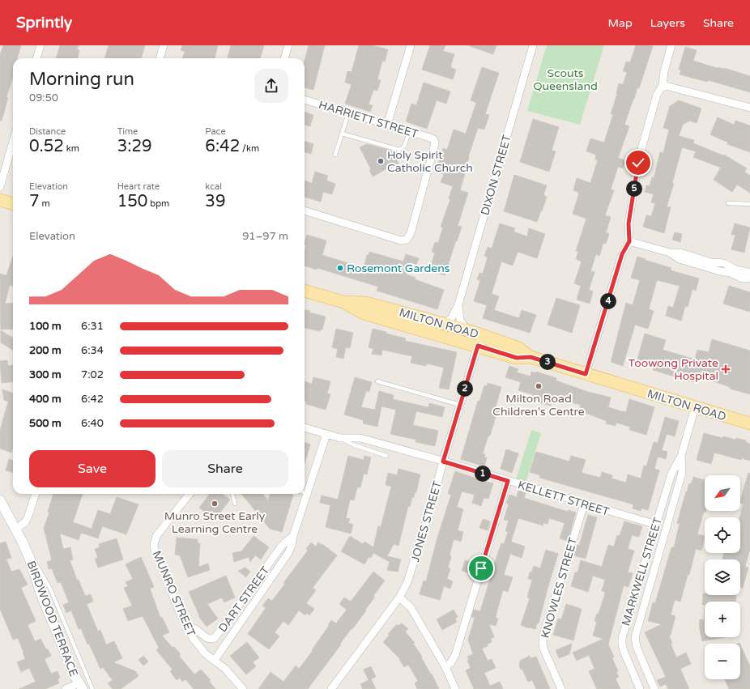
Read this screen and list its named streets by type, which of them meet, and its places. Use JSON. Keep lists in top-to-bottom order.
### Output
{
  "streets": {
    "main road": ["MILTON ROAD"],
    "street": [
      "HARRIETT STREET",
      "DIXON STREET",
      "KELLETT STREET",
      "JONES STREET",
      "MARKWELL STREET",
      "KNOWLES STREET",
      "MUNRO STREET",
      "DART STREET",
      "BIRDWOOD TERRACE"
    ]
  },
  "crossings": [
    ["DIXON STREET", "MILTON ROAD"],
    ["MILTON ROAD", "JONES STREET"],
    ["MILTON ROAD", "MARKWELL STREET"],
    ["KELLETT STREET", "JONES STREET"],
    ["KELLETT STREET", "MARKWELL STREET"],
    ["KELLETT STREET", "KNOWLES STREET"],
    ["KELLETT STREET", "DART STREET"],
    ["MUNRO STREET", "DART STREET"]
  ],
  "parks": ["Scouts Queensland"],
  "places": {
    "other": [
      "Holy Spirit Catholic Church",
      "Rosemont Gardens",
      "Milton Road Children's Centre",
      "Munro Street Early Learning Centre"
    ],
    "health": ["Toowong Private Hospital"]
  },
  "north": "bottom left",
  "page": {
    "header": "Sprintly",
    "nav": ["Map", "Layers", "Share"],
    "heading": ["Morning run", "09:50"],
    "stats": [
      ["Distance", "0.52 km"],
      ["Time", "3:29"],
      ["Pace", "6:42 /km"],
      ["Elevation", "7 m"],
      ["Heart rate", "150 bpm"],
      ["kcal", "39"]
    ],
    "pins": [
      "5",
      "4",
      "3",
      "2",
      "1"
    ],
    "chart": ["Elevation", "91–97 m"],
    "list": [
      {
        "name": "100 m",
        "note": "6:31"
      },
      {
        "name": "200 m",
        "note": "6:34"
      },
      {
        "name": "300 m",
        "note": "7:02"
      },
      {
        "name": "400 m",
        "note": "6:42"
      },
      {
        "name": "500 m",
        "note": "6:40"
      }
    ],
    "buttons": ["Save", "Share"],
    "map_buttons": ["+", "−"]
  }
}
